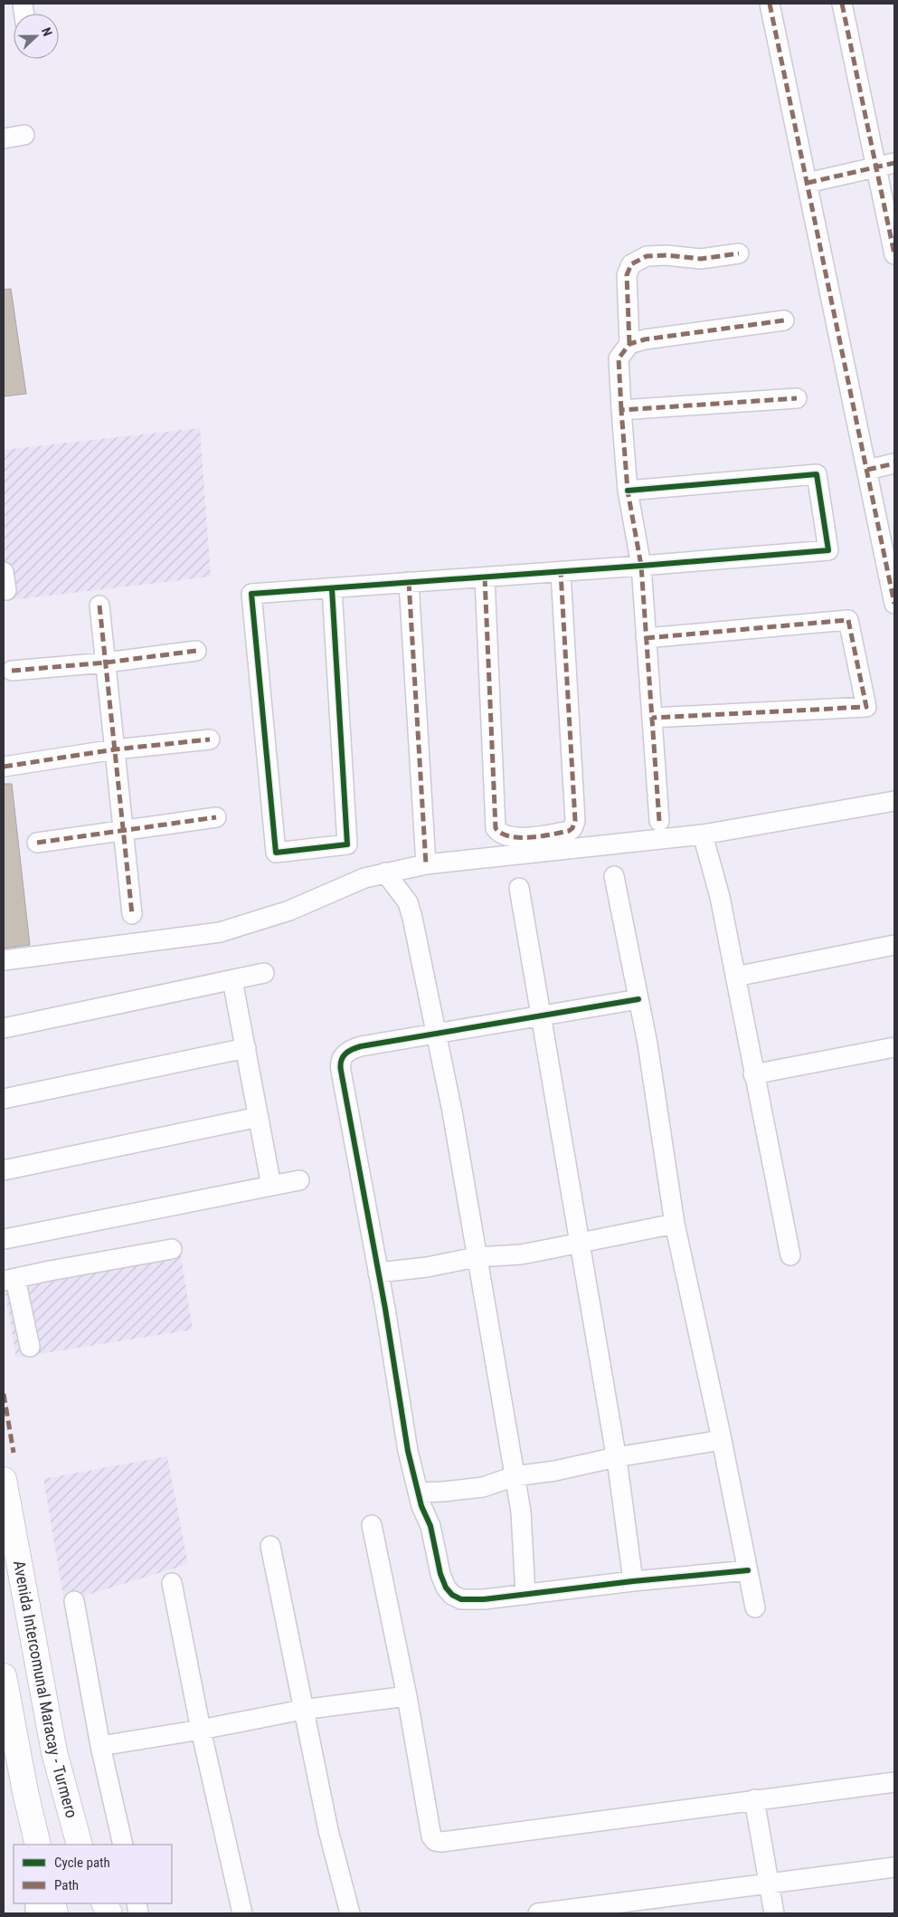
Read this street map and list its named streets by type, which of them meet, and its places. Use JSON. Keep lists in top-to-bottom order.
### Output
{
  "streets": {
    "main road": ["Avenida Intercomunal Maracay - Turmero"]
  },
  "legend": ["Cycle path", "Path"],
  "north": "right"
}
